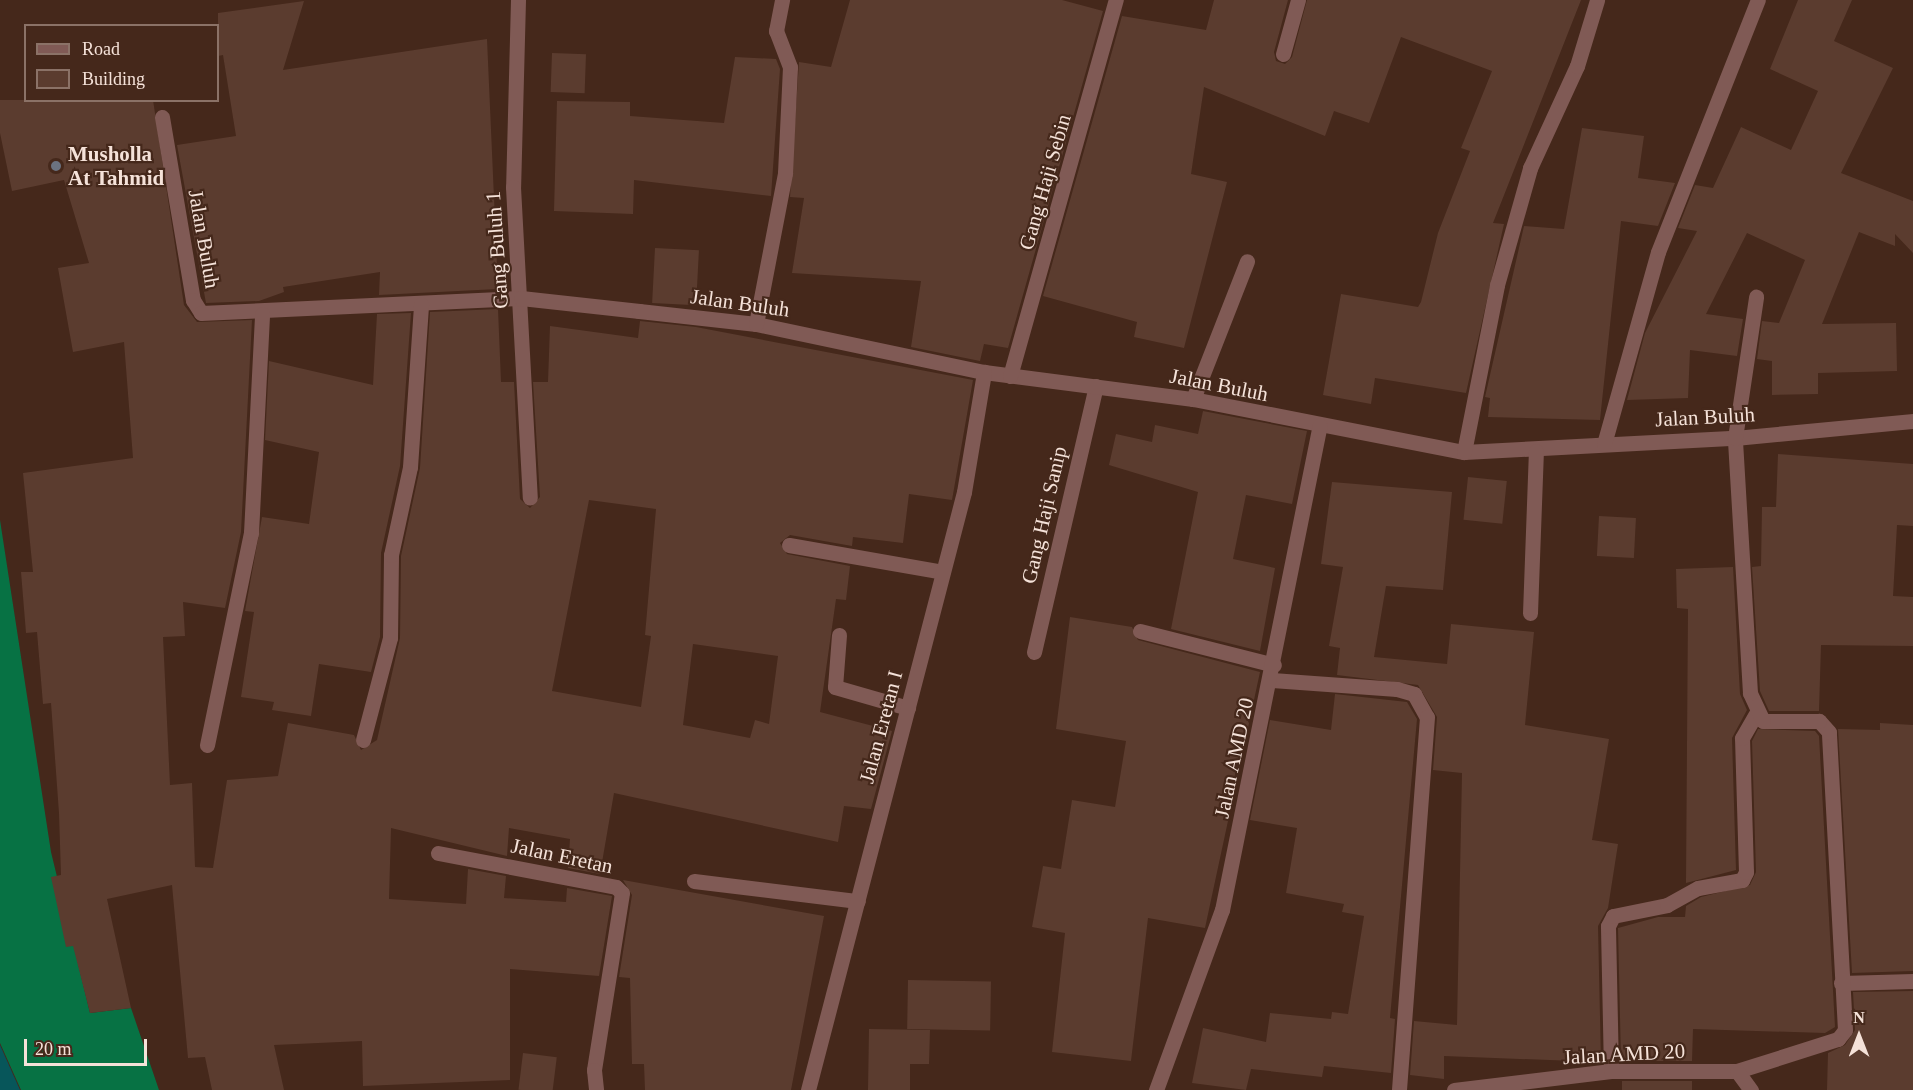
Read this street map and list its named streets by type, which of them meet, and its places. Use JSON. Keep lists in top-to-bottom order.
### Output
{
  "streets": {
    "street": [
      "Gang Haji Sebin",
      "Jalan Buluh",
      "Gang Buluh 1",
      "Gang Haji Sanip",
      "Jalan Eretan I",
      "Jalan AMD 20",
      "Jalan Eretan"
    ]
  },
  "crossings": [
    ["Gang Haji Sebin", "Jalan Buluh"],
    ["Jalan Buluh", "Gang Buluh 1"],
    ["Jalan Buluh", "Gang Haji Sanip"],
    ["Jalan Buluh", "Jalan Eretan I"],
    ["Jalan Buluh", "Jalan AMD 20"]
  ],
  "places": ["Musholla At Tahmid"],
  "legend": ["Road", "Building"],
  "scale_bar": "20 m",
  "north": "top"
}
